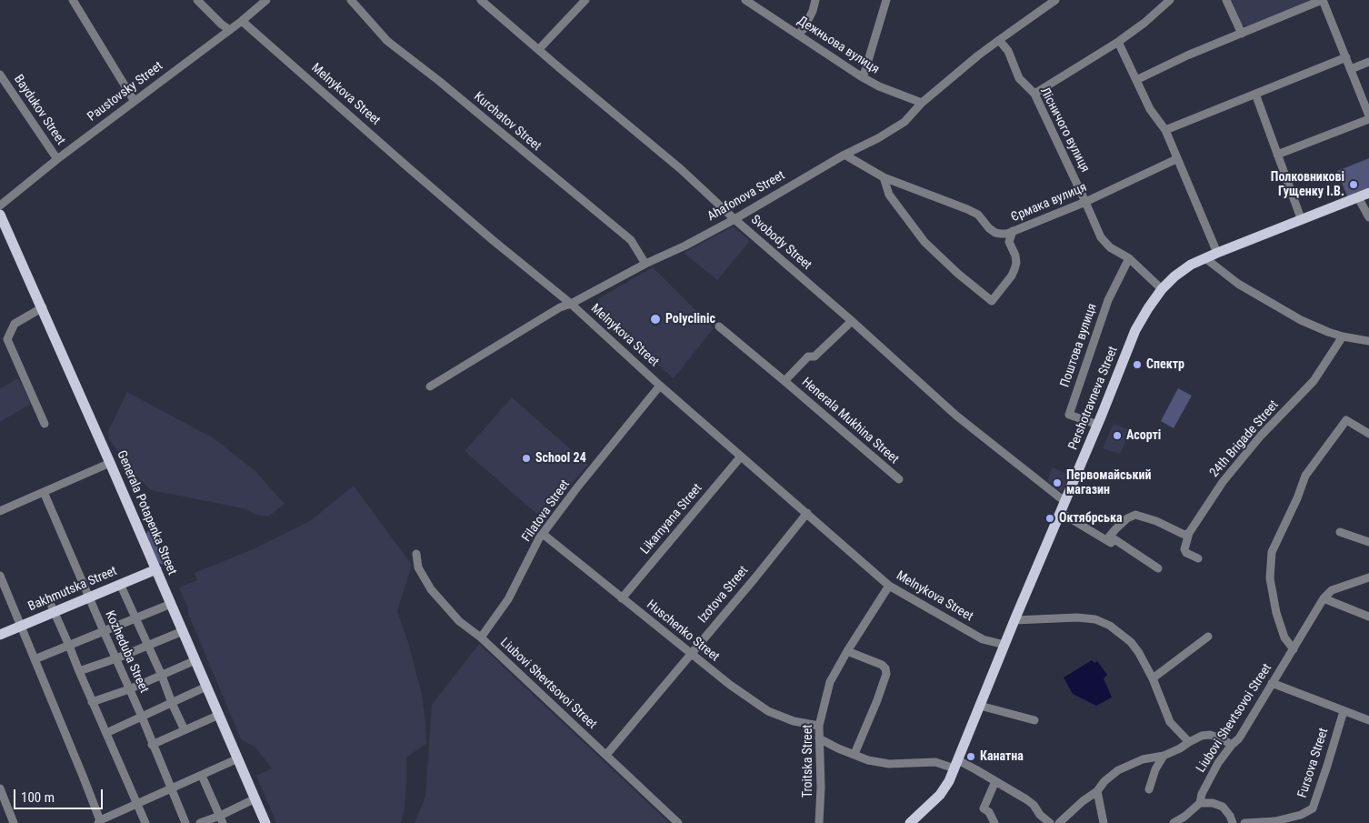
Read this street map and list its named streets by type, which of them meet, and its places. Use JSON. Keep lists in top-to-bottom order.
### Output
{
  "streets": {
    "main road": ["Pershotravneva Street", "Generala Potapenka Street", "Bakhmutska Street"],
    "street": [
      "Дежньова вулиця",
      "Paustovsky Street",
      "Melnykova Street",
      "Baydukov Street",
      "Kurchatov Street",
      "Лісничого вулиця",
      "Ahafonova Street",
      "Єрмака вулиця",
      "Svobody Street",
      "Поштова вулиця",
      "Henerala Mukhina Street",
      "24th Brigade Street",
      "Filatova Street",
      "Likarnyana Street",
      "Izotova Street",
      "Huschenko Street",
      "Kozheduba Street",
      "Liubovi Shevtsovoi Street",
      "Troitska Street",
      "Fursova Street"
    ]
  },
  "crossings": [
    ["Дежньова вулиця", "Ahafonova Street"],
    ["Paustovsky Street", "Melnykova Street"],
    ["Paustovsky Street", "Baydukov Street"],
    ["Melnykova Street", "Ahafonova Street"],
    ["Melnykova Street", "Pershotravneva Street"],
    ["Melnykova Street", "Filatova Street"],
    ["Melnykova Street", "Likarnyana Street"],
    ["Melnykova Street", "Izotova Street"],
    ["Melnykova Street", "Troitska Street"],
    ["Kurchatov Street", "Ahafonova Street"],
    ["Лісничого вулиця", "Ahafonova Street"],
    ["Лісничого вулиця", "Єрмака вулиця"],
    ["Лісничого вулиця", "Поштова вулиця"],
    ["Лісничого вулиця", "Pershotravneva Street"],
    ["Ahafonova Street", "Єрмака вулиця"],
    ["Ahafonova Street", "Svobody Street"],
    ["Svobody Street", "Pershotravneva Street"],
    ["Svobody Street", "Henerala Mukhina Street"],
    ["Поштова вулиця", "Pershotravneva Street"],
    ["Filatova Street", "Huschenko Street"],
    ["Filatova Street", "Liubovi Shevtsovoi Street"],
    ["Generala Potapenka Street", "Bakhmutska Street"],
    ["Likarnyana Street", "Huschenko Street"],
    ["Bakhmutska Street", "Kozheduba Street"],
    ["Izotova Street", "Huschenko Street"],
    ["Izotova Street", "Liubovi Shevtsovoi Street"],
    ["Huschenko Street", "Troitska Street"]
  ],
  "places": [
    "Полковникові Гущенку І.В.",
    "Polyclinic",
    "Спектр",
    "Асорті",
    "School 24",
    "Первомайський магазин",
    "Октябрська",
    "Канатна"
  ],
  "scale_bar": "100 m"
}
